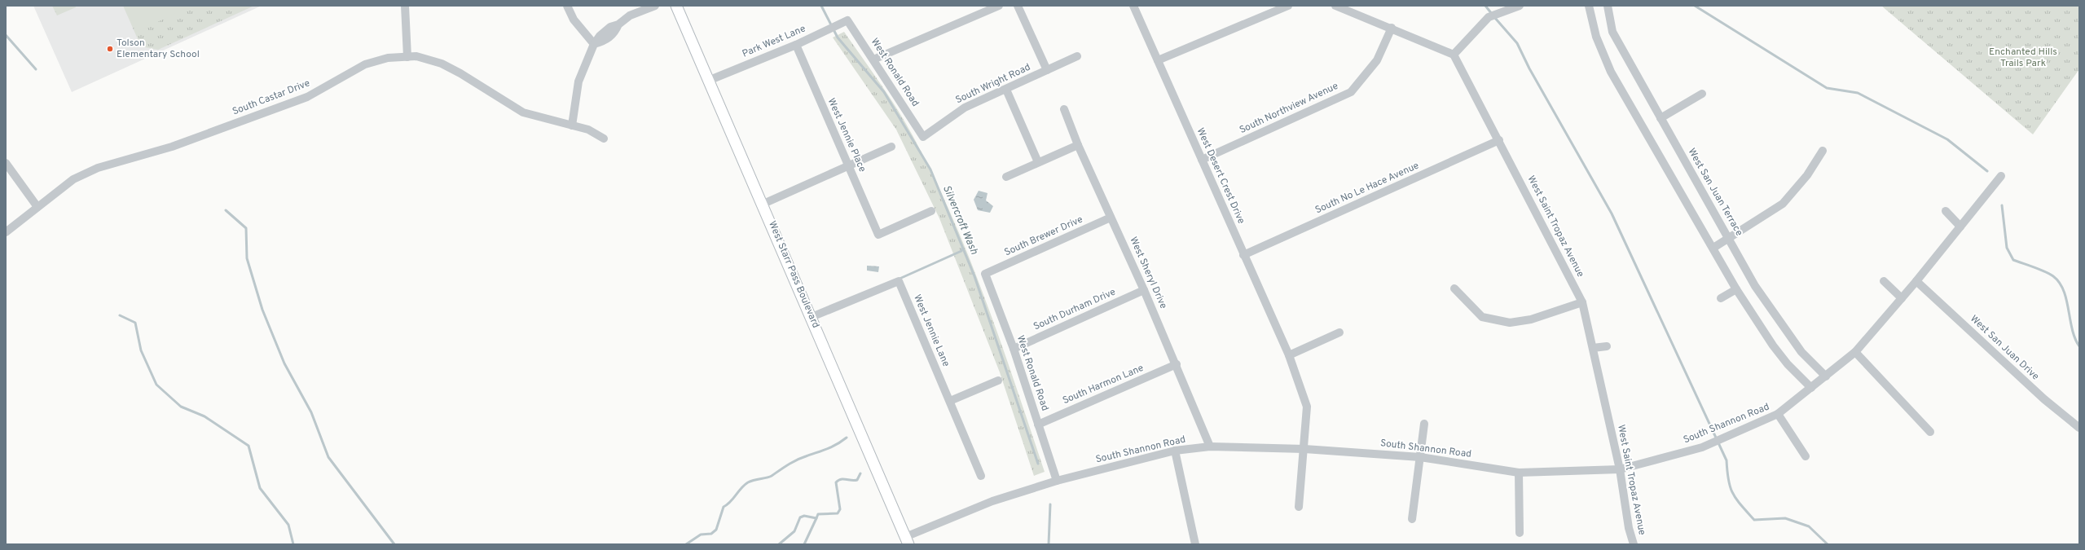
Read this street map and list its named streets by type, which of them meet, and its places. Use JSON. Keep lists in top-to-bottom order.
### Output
{
  "streets": {
    "street": [
      "Park West Lane",
      "West Ronald Road",
      "South Wright Road",
      "South Castar Drive",
      "South Northview Avenue",
      "West Jennie Place",
      "West Desert Crest Drive",
      "South No Le Hace Avenue",
      "West San Juan Terrace",
      "West Saint Tropaz Avenue",
      "South Brewer Drive",
      "West Sheryl Drive",
      "West Starr Pass Boulevard",
      "South Durham Drive",
      "West Jennie Lane",
      "West San Juan Drive",
      "South Harmon Lane",
      "South Shannon Road"
    ]
  },
  "crossings": [
    ["Park West Lane", "West Ronald Road"],
    ["Park West Lane", "West Jennie Place"],
    ["Park West Lane", "West Starr Pass Boulevard"],
    ["West Ronald Road", "South Wright Road"],
    ["West Ronald Road", "South Brewer Drive"],
    ["West Ronald Road", "South Durham Drive"],
    ["West Ronald Road", "South Harmon Lane"],
    ["West Ronald Road", "South Shannon Road"],
    ["South Northview Avenue", "West Desert Crest Drive"],
    ["West Desert Crest Drive", "South No Le Hace Avenue"],
    ["West Desert Crest Drive", "South Shannon Road"],
    ["South No Le Hace Avenue", "West Saint Tropaz Avenue"],
    ["West San Juan Terrace", "South Shannon Road"],
    ["West Saint Tropaz Avenue", "South Shannon Road"],
    ["South Brewer Drive", "West Sheryl Drive"],
    ["West Sheryl Drive", "South Durham Drive"],
    ["West Sheryl Drive", "South Harmon Lane"],
    ["West Sheryl Drive", "South Shannon Road"],
    ["West Starr Pass Boulevard", "West Jennie Lane"],
    ["West Starr Pass Boulevard", "South Shannon Road"],
    ["West San Juan Drive", "South Shannon Road"]
  ],
  "water": ["Silvercroft Wash"],
  "parks": ["Enchanted Hills Trails Park"],
  "places": ["Tolson Elementary School"]
}
